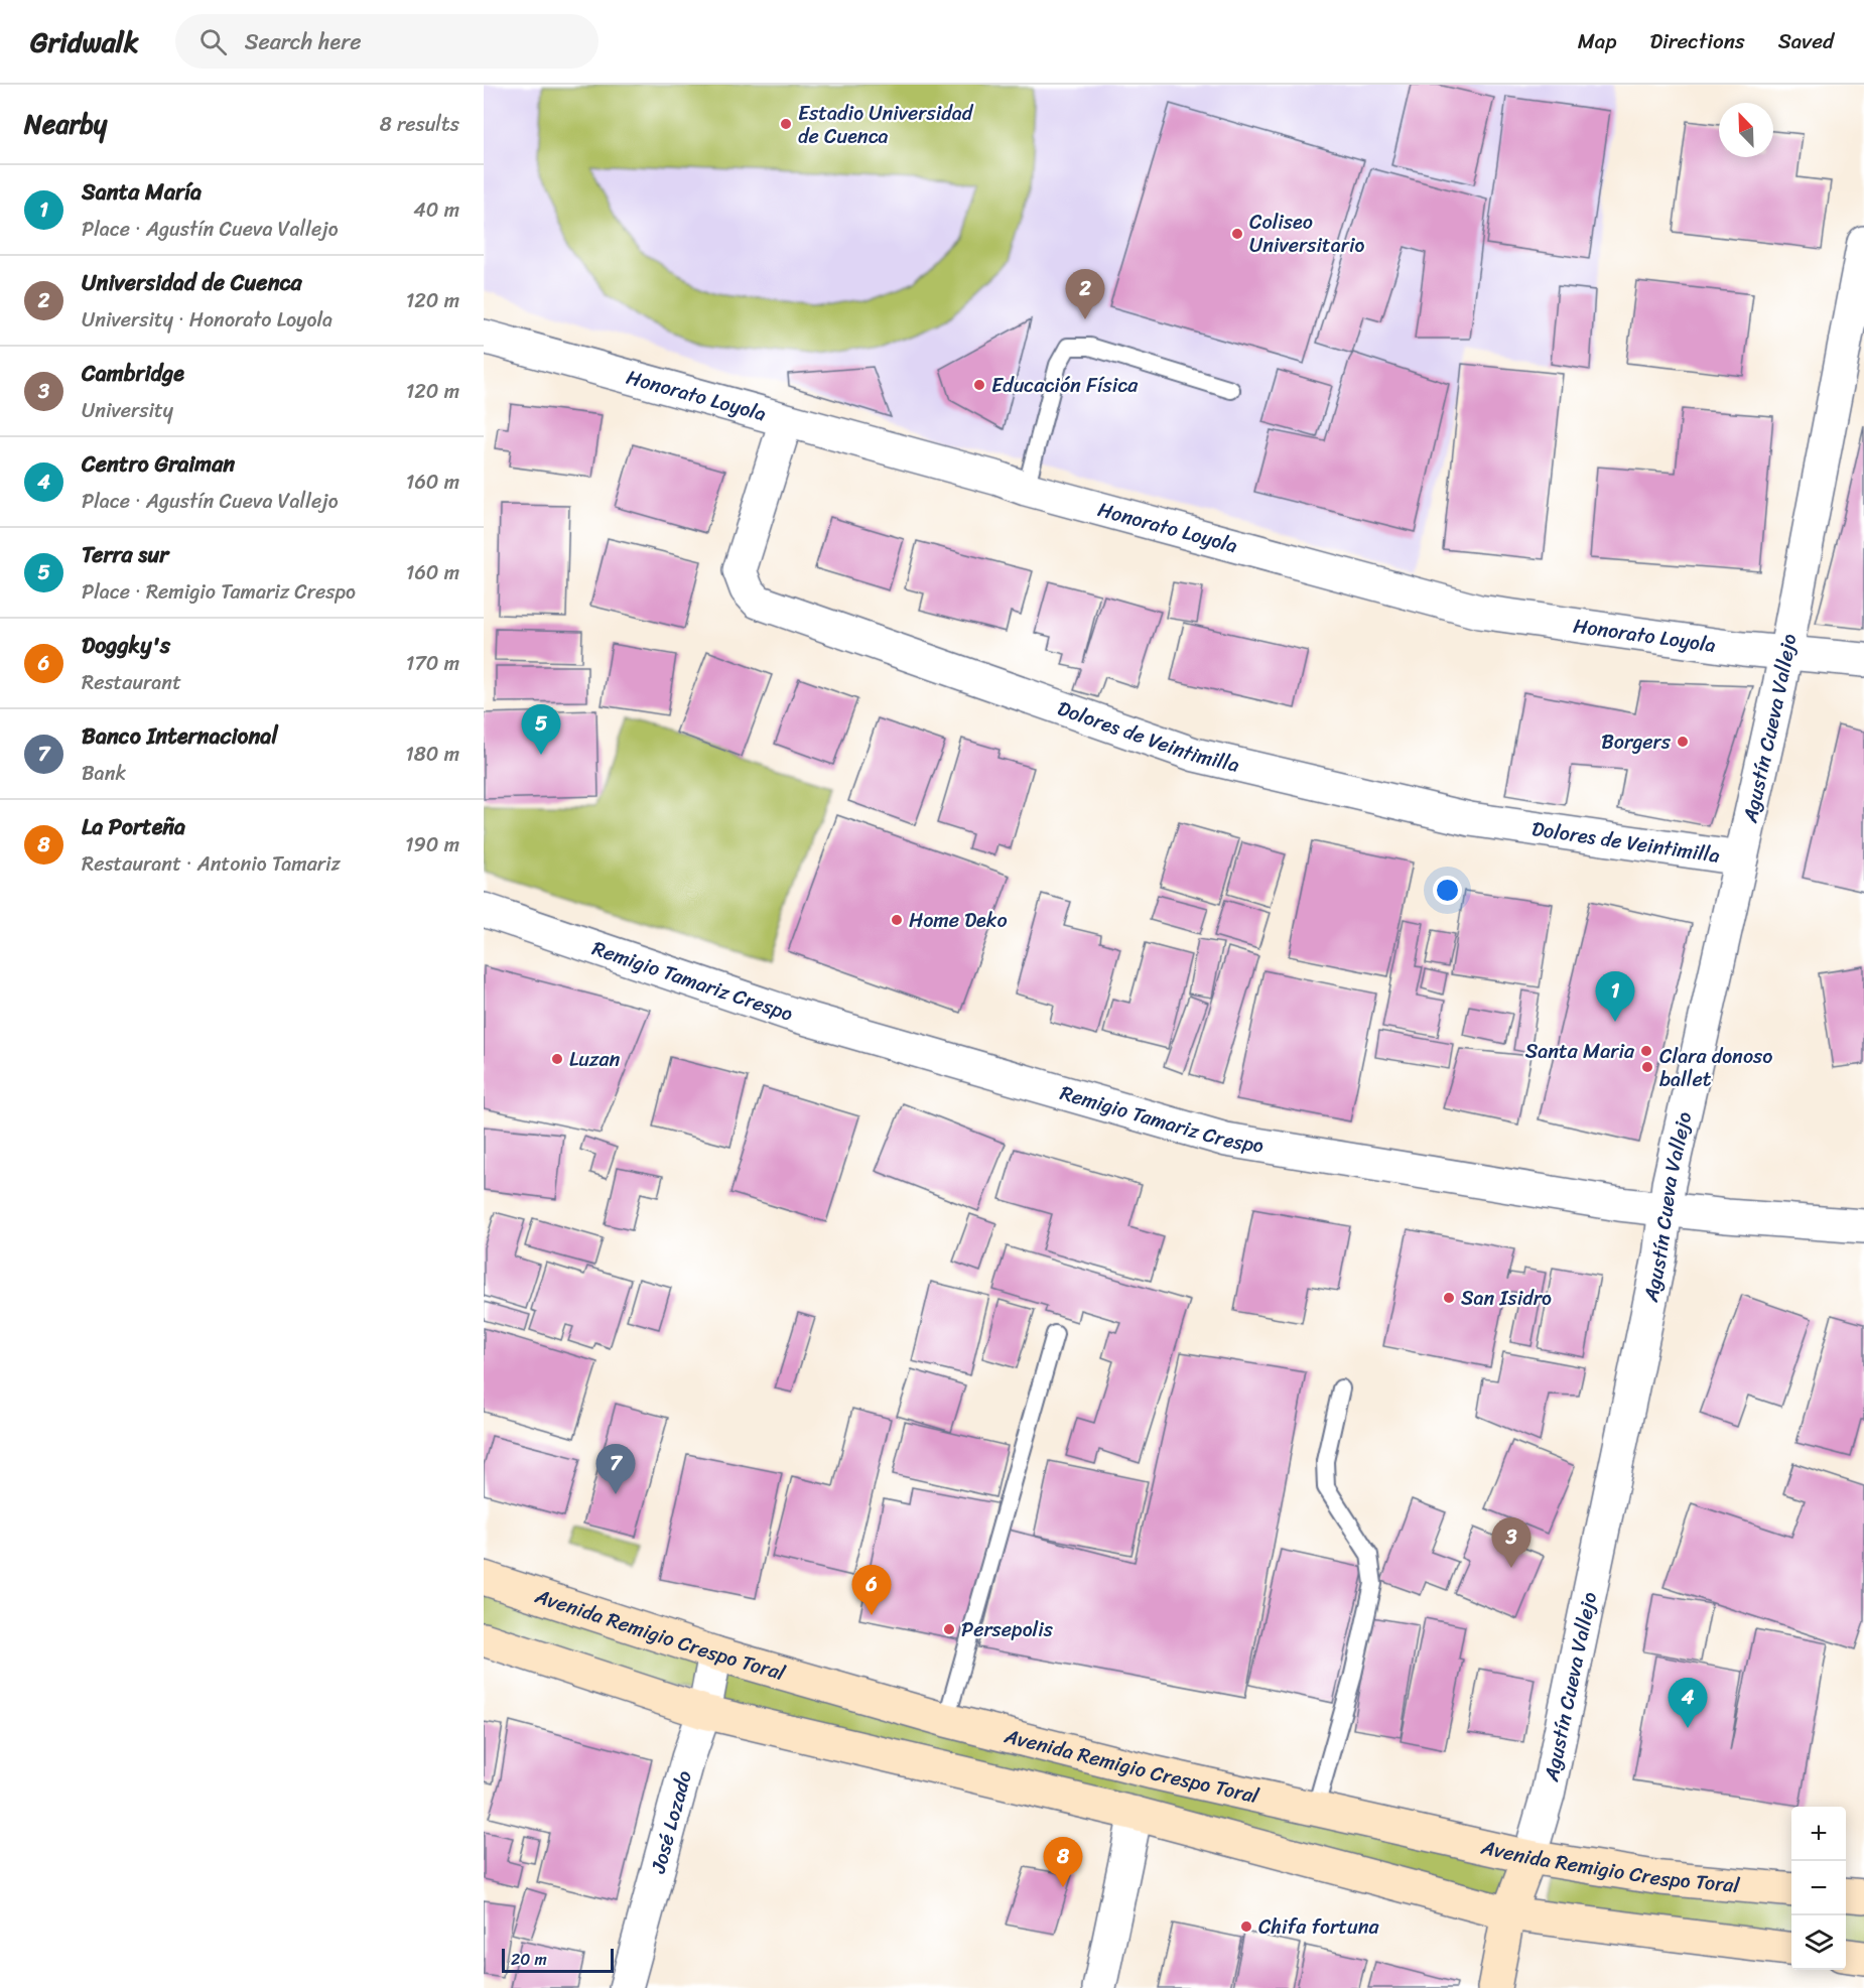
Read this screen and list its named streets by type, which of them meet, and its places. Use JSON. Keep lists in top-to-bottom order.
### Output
{
  "streets": {
    "main road": ["Agustín Cueva Vallejo", "Avenida Remigio Crespo Toral"],
    "street": [
      "Honorato Loyola",
      "Dolores de Veintimilla",
      "Remigio Tamariz Crespo",
      "José Lozado"
    ]
  },
  "crossings": [
    ["Honorato Loyola", "Agustín Cueva Vallejo"],
    ["Honorato Loyola", "Dolores de Veintimilla"],
    ["Agustín Cueva Vallejo", "Dolores de Veintimilla"],
    ["Agustín Cueva Vallejo", "Remigio Tamariz Crespo"],
    ["Agustín Cueva Vallejo", "Avenida Remigio Crespo Toral"],
    ["Avenida Remigio Crespo Toral", "José Lozado"]
  ],
  "places": [
    "Estadio Universidad de Cuenca",
    "Coliseo Universitario",
    "Educación Física",
    "Borgers",
    "Home Deko",
    "Santa Maria",
    "Luzan",
    "Clara donoso ballet",
    "San Isidro",
    "Persepolis",
    "Chifa fortuna"
  ],
  "scale_bar": "20 m",
  "north": "top left",
  "page": {
    "header": "Gridwalk",
    "search": "Search here",
    "nav": ["Map", "Directions", "Saved"],
    "heading": ["Nearby", "8 results"],
    "list": [
      {
        "mark": "1",
        "name": "Santa María",
        "note": "Place · Agustín Cueva Vallejo",
        "value": "40 m"
      },
      {
        "mark": "2",
        "name": "Universidad de Cuenca",
        "note": "University · Honorato Loyola",
        "value": "120 m"
      },
      {
        "mark": "3",
        "name": "Cambridge",
        "note": "University",
        "value": "120 m"
      },
      {
        "mark": "4",
        "name": "Centro Graiman",
        "note": "Place · Agustín Cueva Vallejo",
        "value": "160 m"
      },
      {
        "mark": "5",
        "name": "Terra sur",
        "note": "Place · Remigio Tamariz Crespo",
        "value": "160 m"
      },
      {
        "mark": "6",
        "name": "Doggky's",
        "note": "Restaurant",
        "value": "170 m"
      },
      {
        "mark": "7",
        "name": "Banco Internacional",
        "note": "Bank",
        "value": "180 m"
      },
      {
        "mark": "8",
        "name": "La Porteña",
        "note": "Restaurant · Antonio Tamariz",
        "value": "190 m"
      }
    ],
    "pins": [
      "2",
      "5",
      "1",
      "7",
      "3",
      "6",
      "4",
      "8"
    ],
    "map_buttons": ["+", "−"],
    "scale": "20 m"
  }
}
